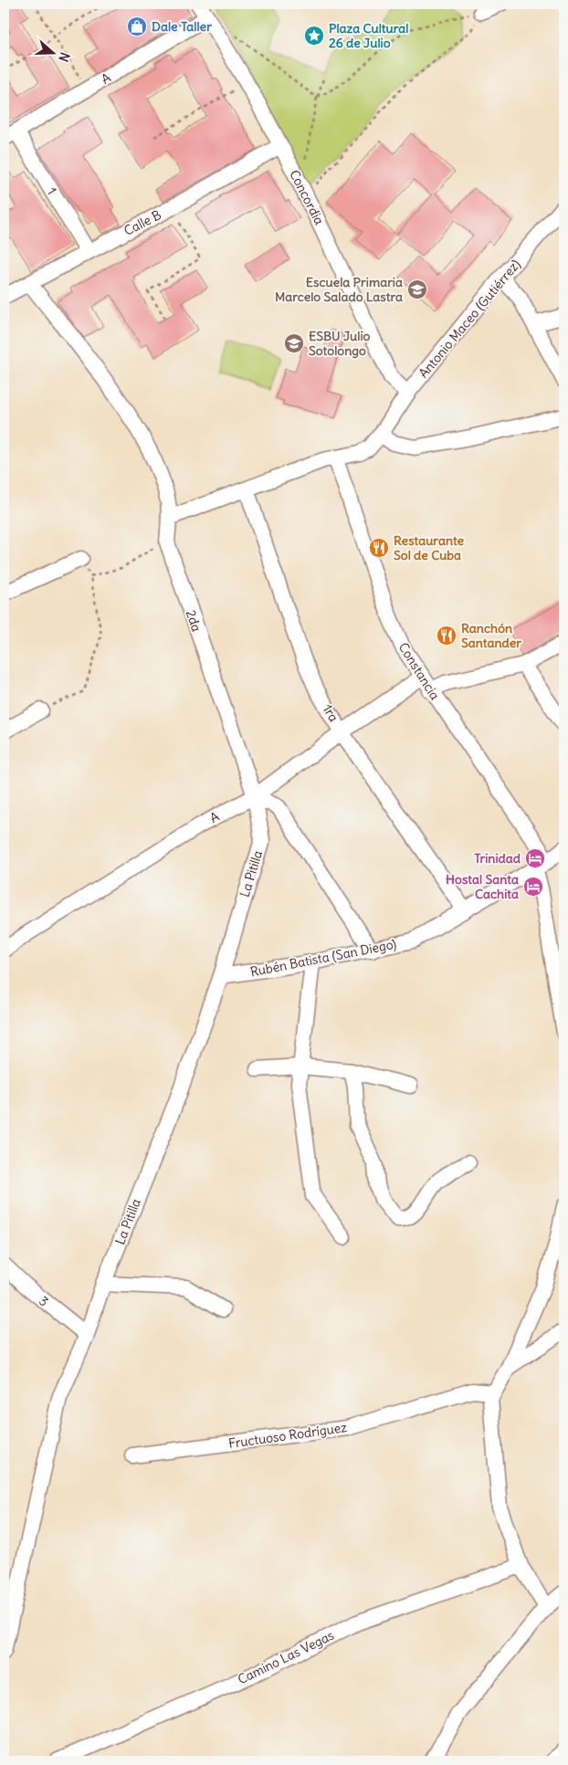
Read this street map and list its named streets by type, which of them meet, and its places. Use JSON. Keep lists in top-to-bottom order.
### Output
{
  "streets": {
    "street": [
      "A",
      "1",
      "Concordia",
      "Calle B",
      "Antonio Maceo (Gutiérrez)",
      "2da",
      "Constancia",
      "1ra",
      "La Pitilla",
      "Rubén Batista (San Diego)",
      "3",
      "Fructuoso Rodríguez",
      "Camino Las Vegas"
    ]
  },
  "crossings": [
    ["A", "1"],
    ["A", "Concordia"],
    ["A", "2da"],
    ["A", "Constancia"],
    ["A", "1ra"],
    ["A", "La Pitilla"],
    ["1", "Calle B"],
    ["Concordia", "Calle B"],
    ["Concordia", "Antonio Maceo (Gutiérrez)"],
    ["Calle B", "2da"],
    ["Antonio Maceo (Gutiérrez)", "2da"],
    ["Antonio Maceo (Gutiérrez)", "Constancia"],
    ["Antonio Maceo (Gutiérrez)", "1ra"],
    ["2da", "La Pitilla"],
    ["Constancia", "Rubén Batista (San Diego)"],
    ["1ra", "Rubén Batista (San Diego)"],
    ["La Pitilla", "Rubén Batista (San Diego)"],
    ["La Pitilla", "3"]
  ],
  "places": {
    "shop": ["Dale Taller"],
    "place": ["Plaza Cultural 26 de Julio"],
    "school or university": ["Escuela Primaria Marcelo Salado Lastra", "ESBU Julio Sotolongo"],
    "restaurant": ["Restaurante Sol de Cuba", "Ranchón Santander"],
    "hotel": ["Trinidad", "Hostal Santa Cachita"]
  },
  "north": "right"
}
